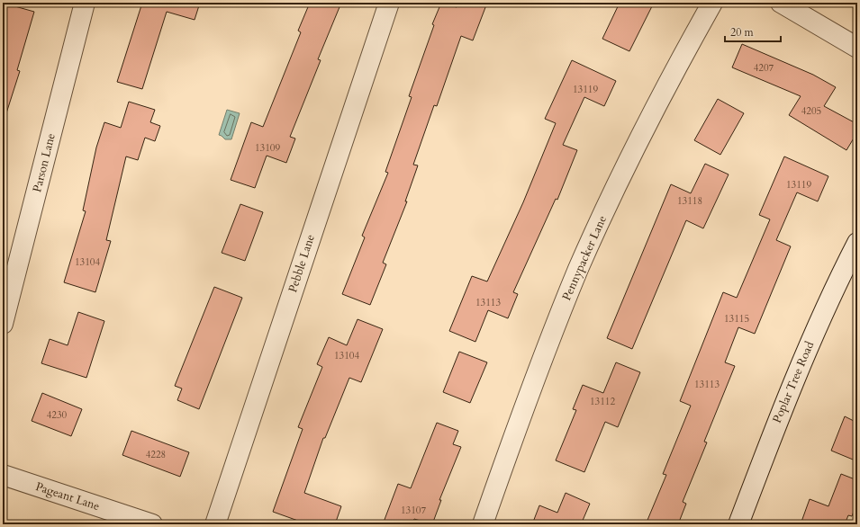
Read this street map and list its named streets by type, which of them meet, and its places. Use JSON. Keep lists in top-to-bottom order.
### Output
{
  "streets": {
    "street": [
      "Parson Lane",
      "Pennypacker Lane",
      "Pebble Lane",
      "Poplar Tree Road",
      "Pageant Lane"
    ]
  },
  "house_numbers": [
    "4207",
    "13119",
    "4205",
    "13109",
    "13119",
    "13118",
    "13104",
    "13113",
    "13115",
    "13104",
    "13113",
    "13112",
    "4230",
    "4228",
    "13107"
  ],
  "scale_bar": "20 m"
}
